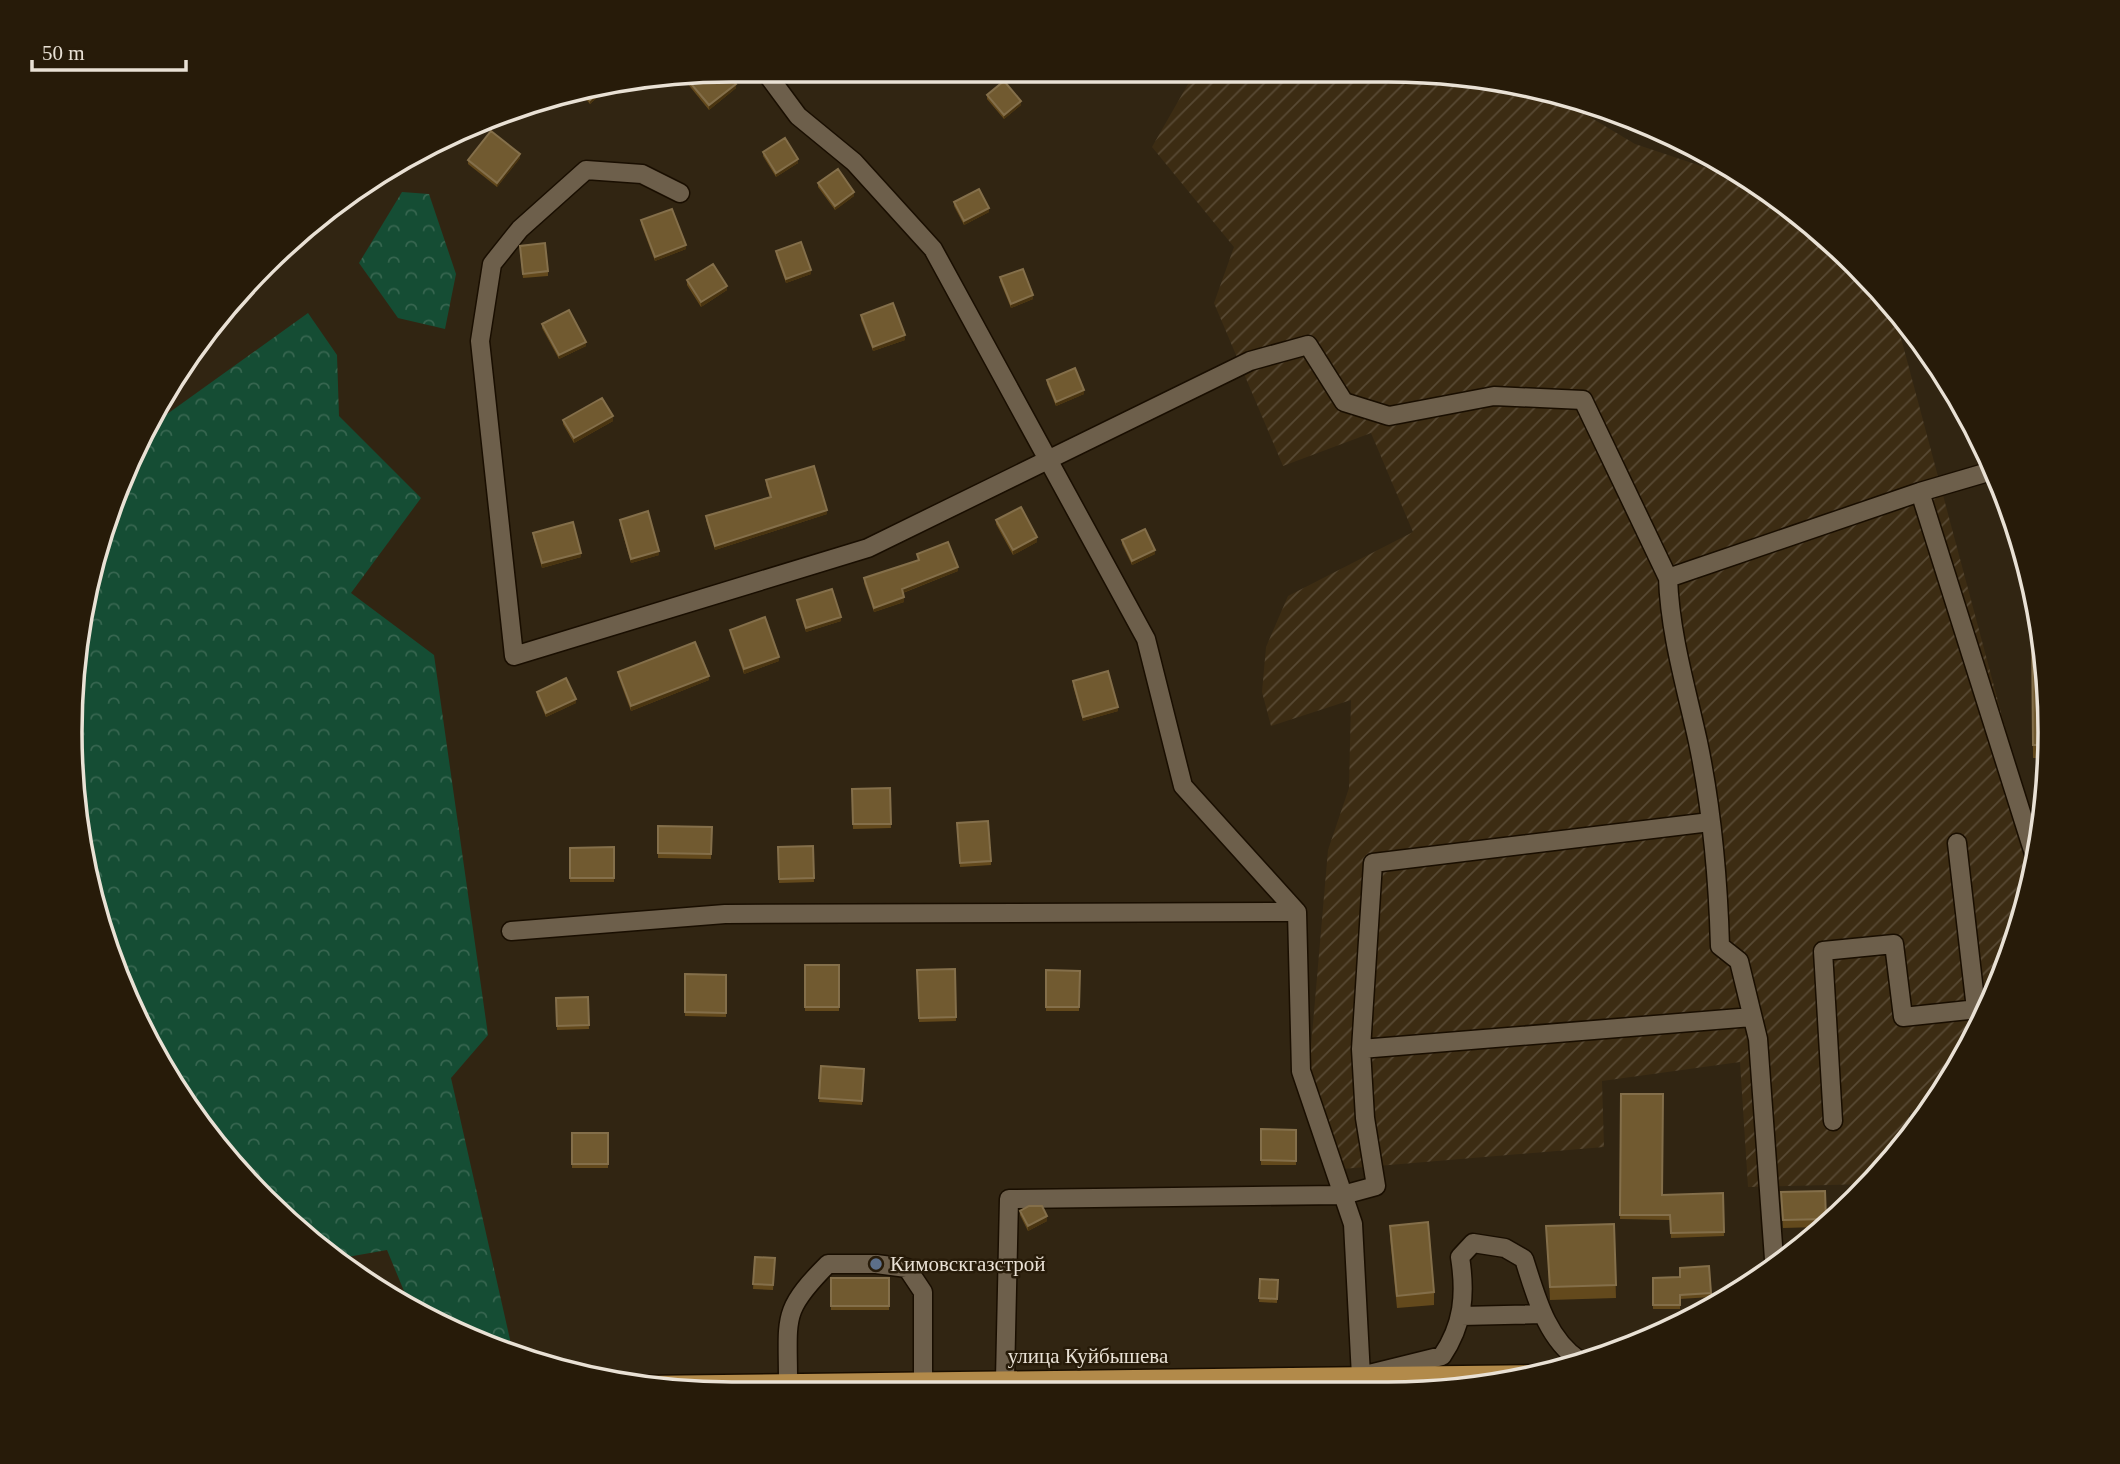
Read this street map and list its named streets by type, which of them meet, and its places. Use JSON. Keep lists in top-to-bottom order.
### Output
{
  "streets": {
    "main road": ["улица Куйбышева"]
  },
  "places": ["Кимовскгазстрой"],
  "scale_bar": "50 m"
}
